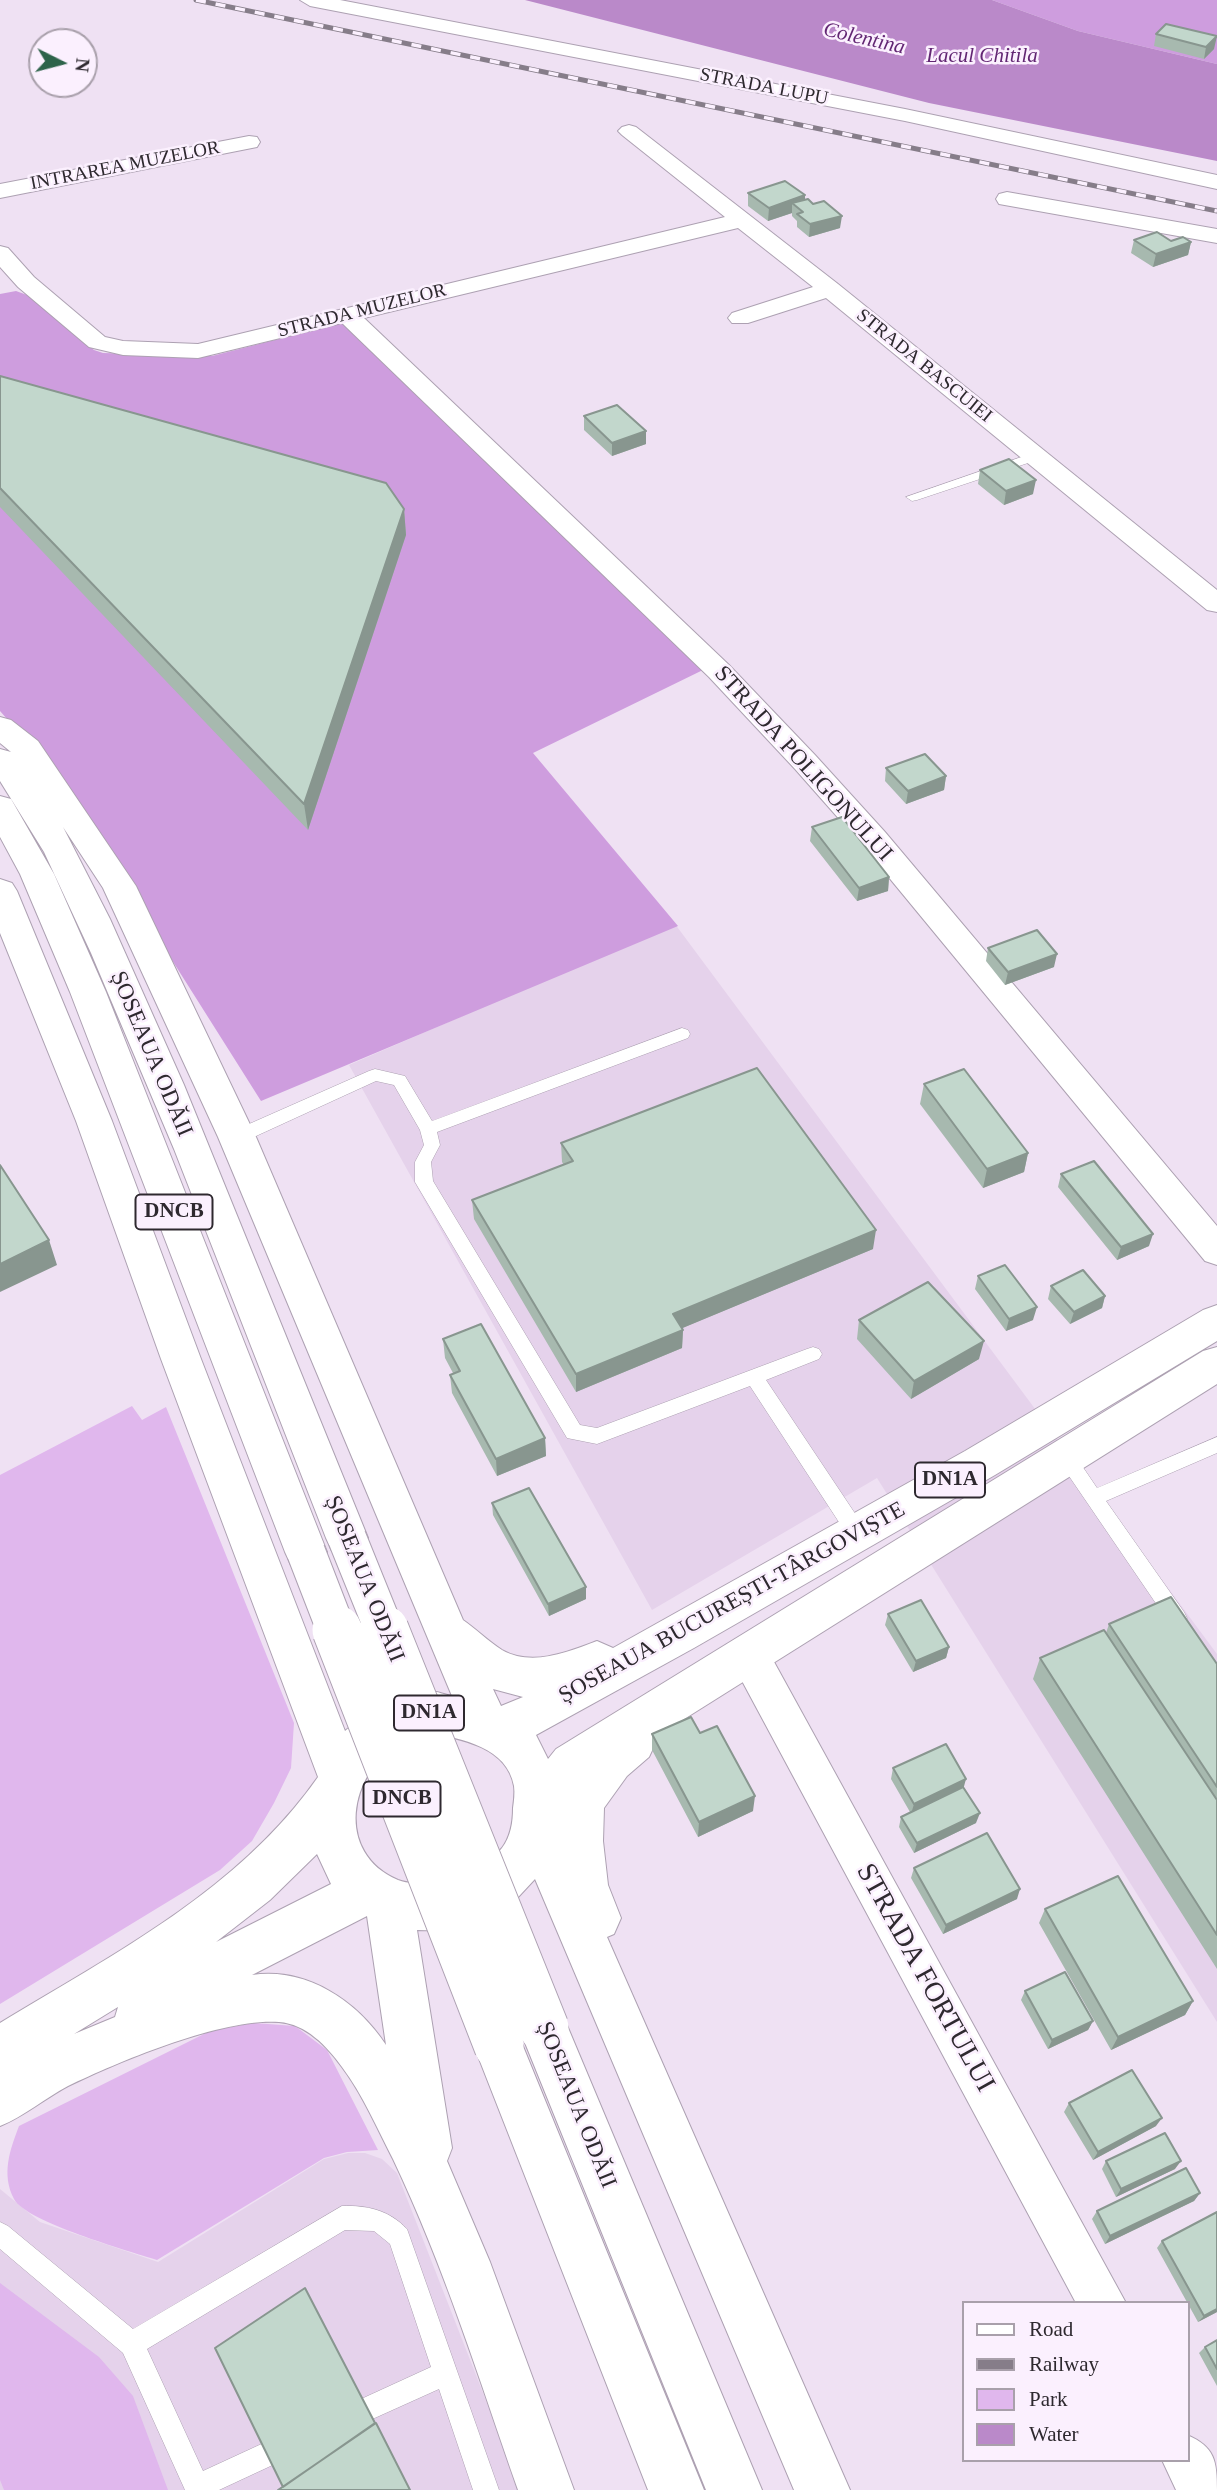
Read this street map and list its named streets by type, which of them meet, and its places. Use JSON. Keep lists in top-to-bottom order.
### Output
{
  "streets": {
    "main road": [
      "ȘOSEAUA ODĂII",
      "DNCB",
      "DN1A",
      "ȘOSEAUA BUCUREȘTI-TÂRGOVIȘTE"
    ],
    "street": [
      "STRADA LUPU",
      "INTRAREA MUZELOR",
      "STRADA MUZELOR",
      "STRADA BASCUIEI",
      "STRADA POLIGONULUI",
      "STRADA FORTULUI"
    ]
  },
  "crossings": [
    ["STRADA MUZELOR", "STRADA BASCUIEI"],
    ["STRADA MUZELOR", "STRADA POLIGONULUI"],
    ["DN1A", "ȘOSEAUA BUCUREȘTI-TÂRGOVIȘTE"],
    ["ȘOSEAUA BUCUREȘTI-TÂRGOVIȘTE", "STRADA FORTULUI"]
  ],
  "water": ["Colentina", "Lacul Chitila"],
  "legend": [
    "Road",
    "Railway",
    "Park",
    "Water"
  ],
  "north": "right"
}
